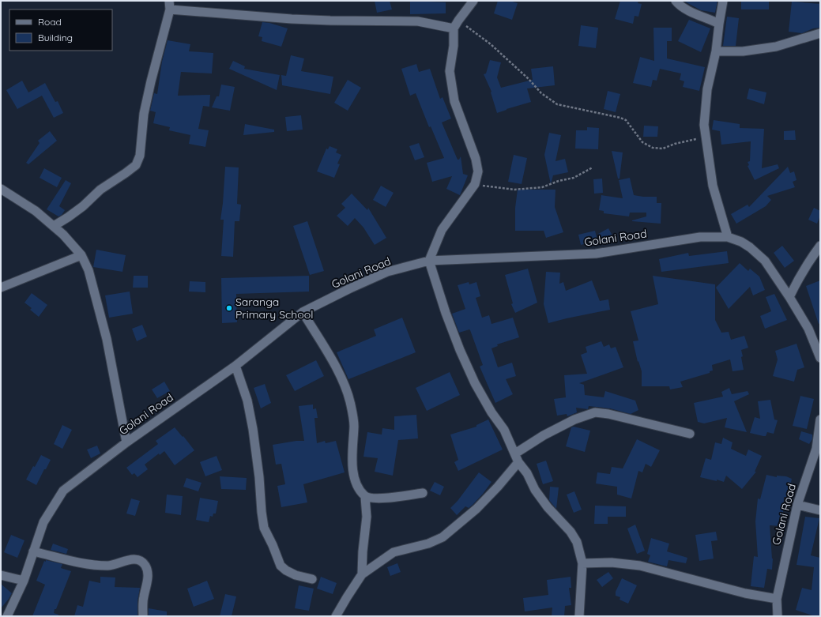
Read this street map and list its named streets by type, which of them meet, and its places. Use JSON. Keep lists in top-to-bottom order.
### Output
{
  "streets": {
    "street": ["Golani Road"]
  },
  "places": ["Saranga Primary School"],
  "legend": ["Road", "Building"]
}
